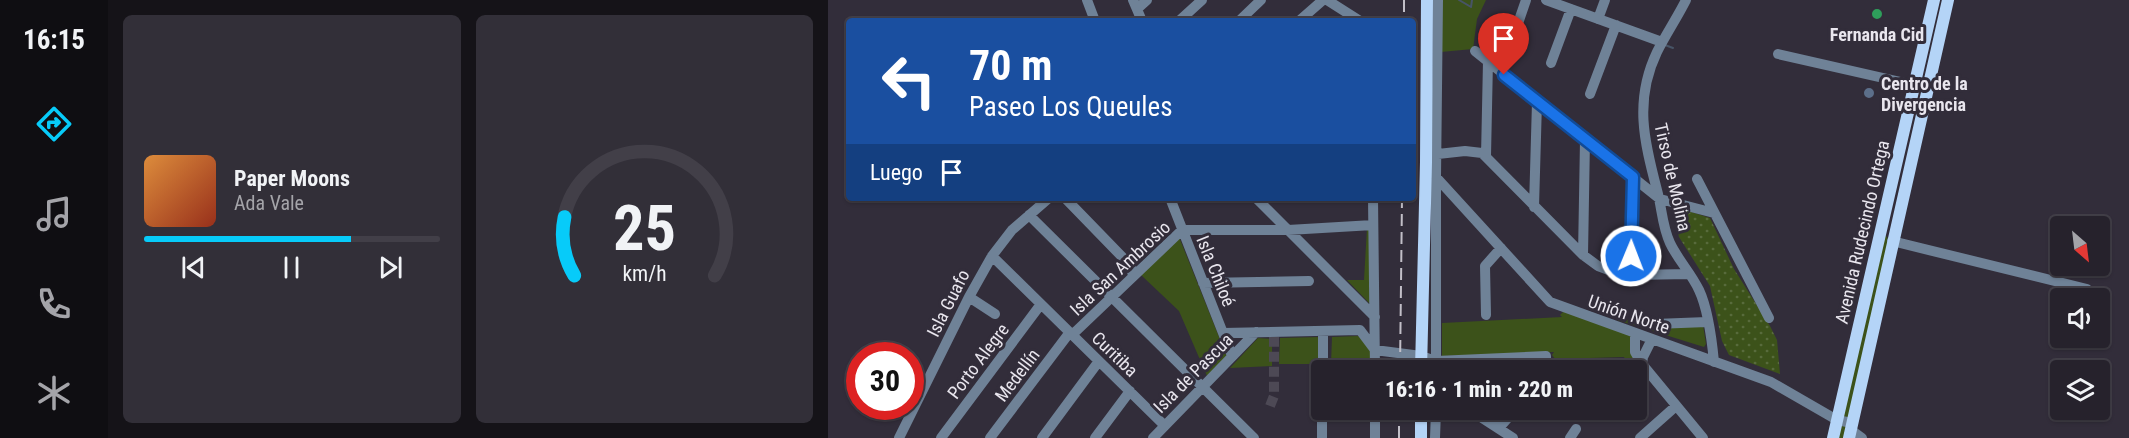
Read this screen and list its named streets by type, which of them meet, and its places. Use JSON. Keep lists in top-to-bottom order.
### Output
{
  "streets": {
    "main road": ["Avenida Rudecindo Ortega"],
    "street": [
      "Tirso de Molina",
      "Isla San Ambrosio",
      "Isla Chiloé",
      "Isla Guafo",
      "Unión Norte",
      "Curitiba",
      "Porto Alegre",
      "Isla de Pascua",
      "Medellín"
    ]
  },
  "crossings": [
    ["Tirso de Molina", "Unión Norte"],
    ["Avenida Rudecindo Ortega", "Unión Norte"],
    ["Isla San Ambrosio", "Isla Chiloé"],
    ["Isla San Ambrosio", "Curitiba"],
    ["Isla San Ambrosio", "Medellín"],
    ["Isla Chiloé", "Isla de Pascua"],
    ["Isla Guafo", "Curitiba"],
    ["Curitiba", "Porto Alegre"],
    ["Curitiba", "Isla de Pascua"],
    ["Curitiba", "Medellín"]
  ],
  "places": ["Fernanda Cid", "Centro de la Divergencia"],
  "north": "bottom right",
  "page": {
    "tabs": "16:15",
    "turn": ["70 m", "Paseo Los Queules"],
    "then": "Luego",
    "song": ["Paper Moons", "Ada Vale"],
    "limit": "30",
    "trip": "16:16 · 1 min · 220 m",
    "gauge": ["25", "km/h"]
  }
}
